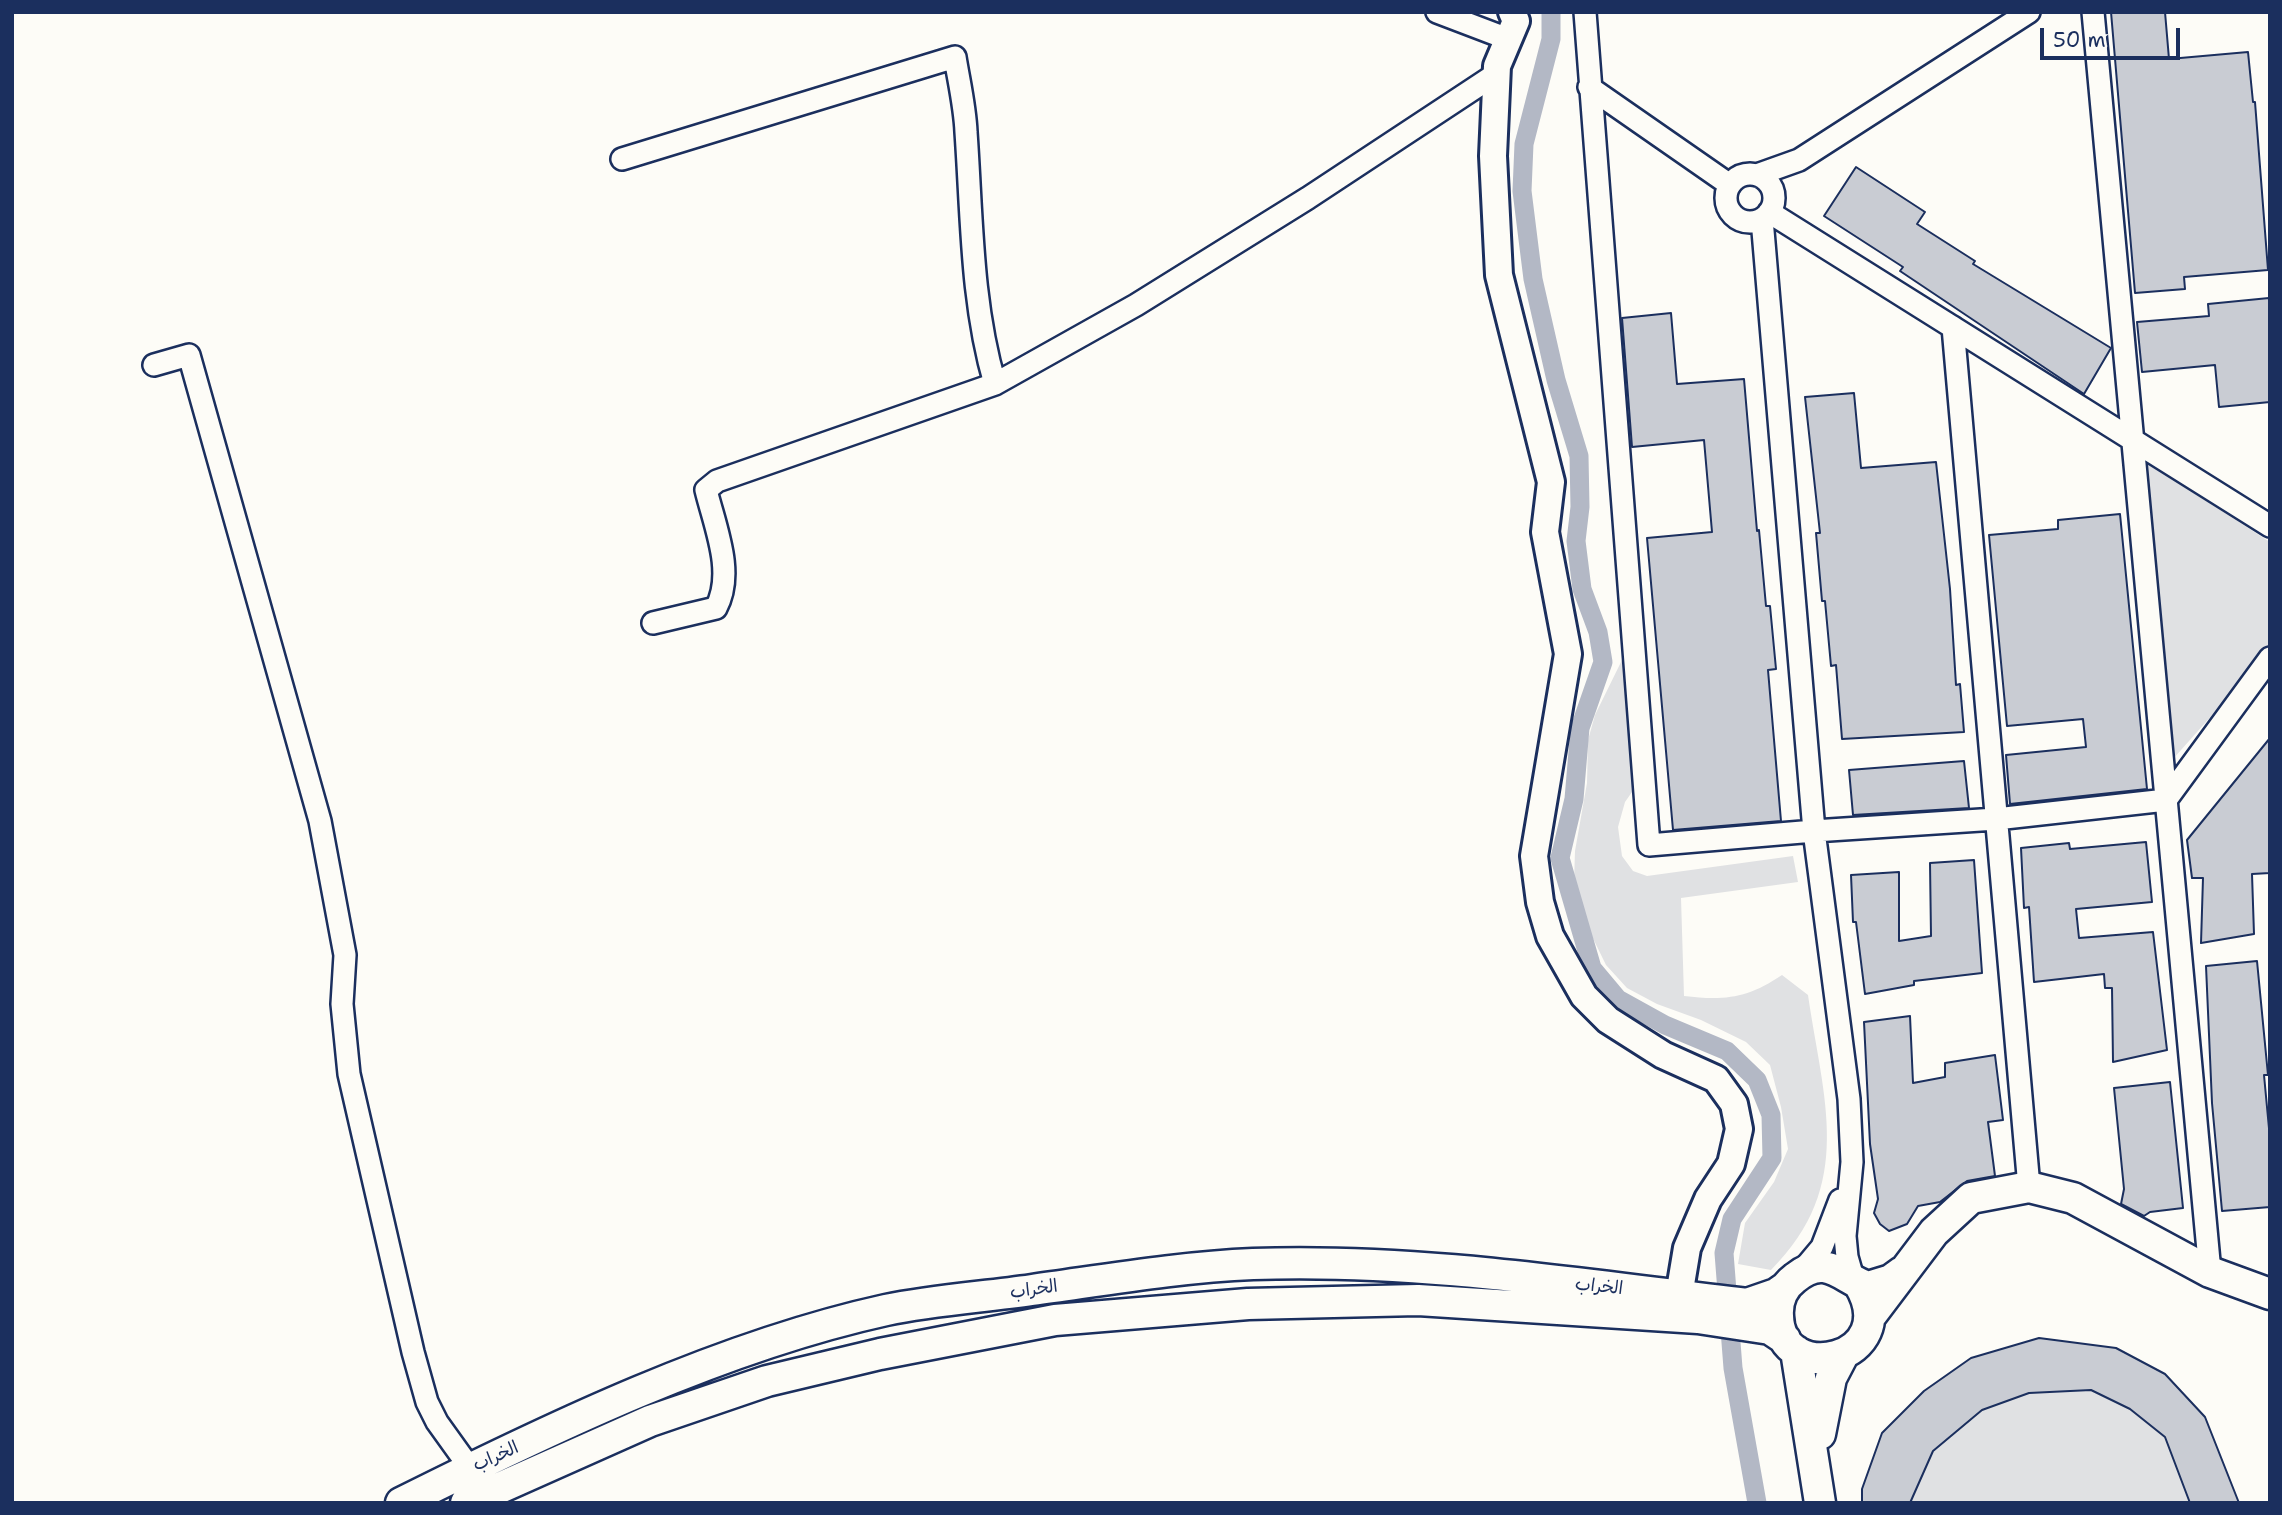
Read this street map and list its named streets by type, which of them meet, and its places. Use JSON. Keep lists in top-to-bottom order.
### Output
{
  "streets": {
    "main road": ["الخراب"]
  },
  "scale_bar": "50 m"
}
